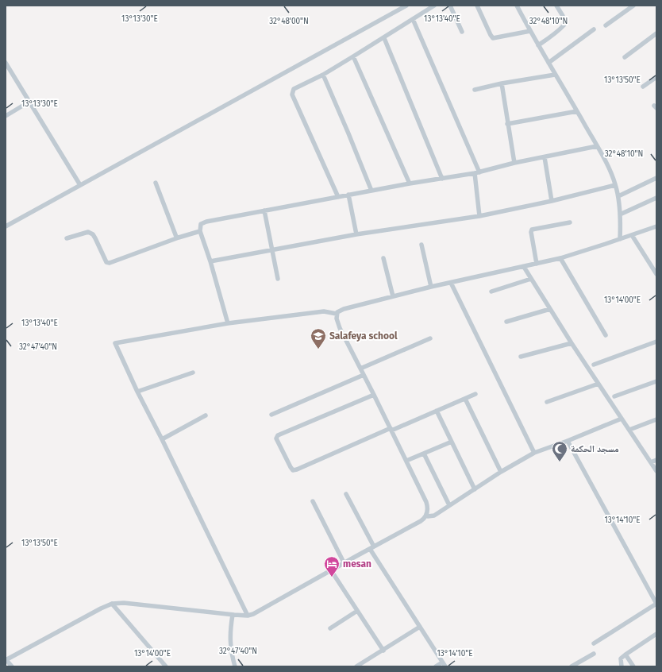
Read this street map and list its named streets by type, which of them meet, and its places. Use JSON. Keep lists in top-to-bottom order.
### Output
{
  "places": {
    "school or university": ["Salafeya school"],
    "mosque": ["مسجد الحكمة"],
    "hotel": ["mesan"]
  },
  "coordinates": [
    "13°13'40\"E",
    "13°13'30\"E",
    "32°48'00\"N",
    "32°48'10\"N",
    "13°13'50\"E",
    "13°14'00\"E",
    "32°47'40\"N",
    "13°14'10\"E"
  ]
}
